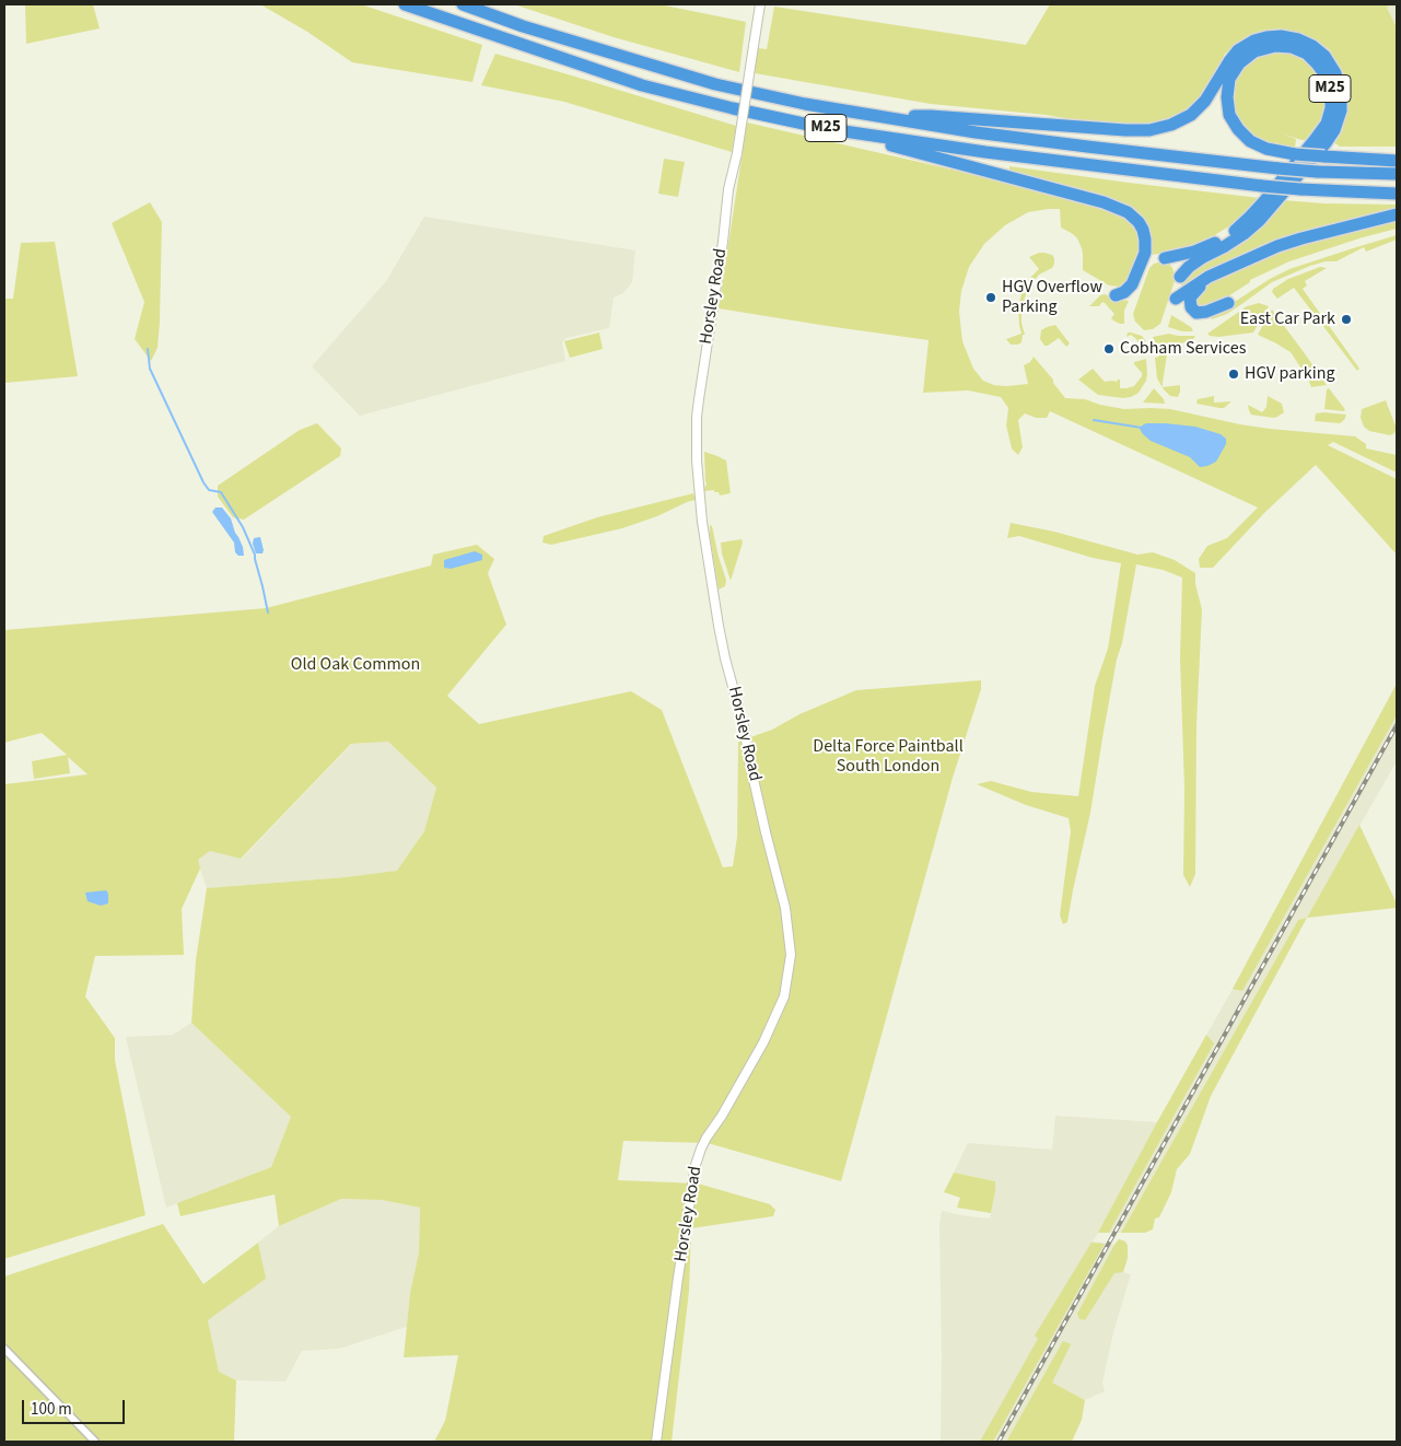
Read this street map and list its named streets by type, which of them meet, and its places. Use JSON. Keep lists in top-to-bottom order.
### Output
{
  "streets": {
    "highway": ["M25"],
    "street": ["Horsley Road"]
  },
  "parks": ["Old Oak Common", "Delta Force Paintball South London"],
  "places": [
    "HGV Overflow Parking",
    "East Car Park",
    "Cobham Services",
    "HGV parking"
  ],
  "scale_bar": "100 m"
}
